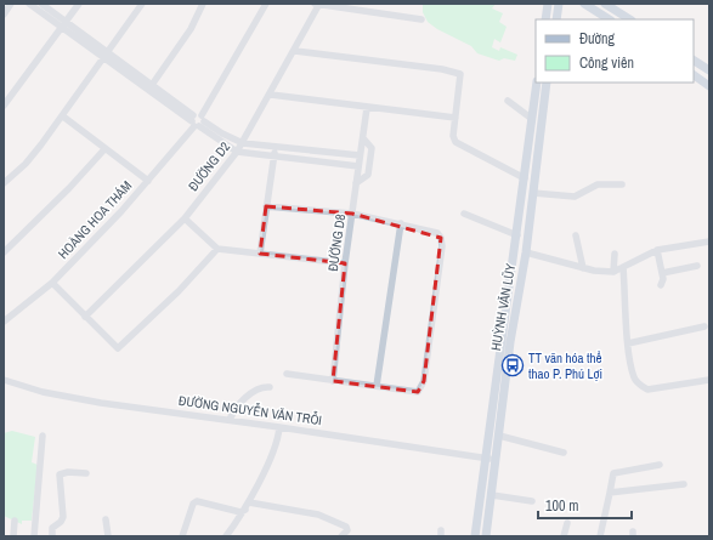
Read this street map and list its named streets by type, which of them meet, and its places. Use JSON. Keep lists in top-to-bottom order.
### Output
{
  "streets": {
    "main road": ["HUỲNH VĂN LŨY"],
    "street": [
      "ĐƯỜNG D2",
      "HOÀNG HOA THÁM",
      "ĐƯỜNG D8",
      "ĐƯỜNG NGUYỄN VĂN TRỖI"
    ]
  },
  "crossings": [
    ["HUỲNH VĂN LŨY", "ĐƯỜNG NGUYỄN VĂN TRỖI"]
  ],
  "places": {
    "bus stop": ["TT văn hóa thể thao P. Phú Lợi"]
  },
  "legend": ["Đường", "Công viên"],
  "scale_bar": "100 m"
}
